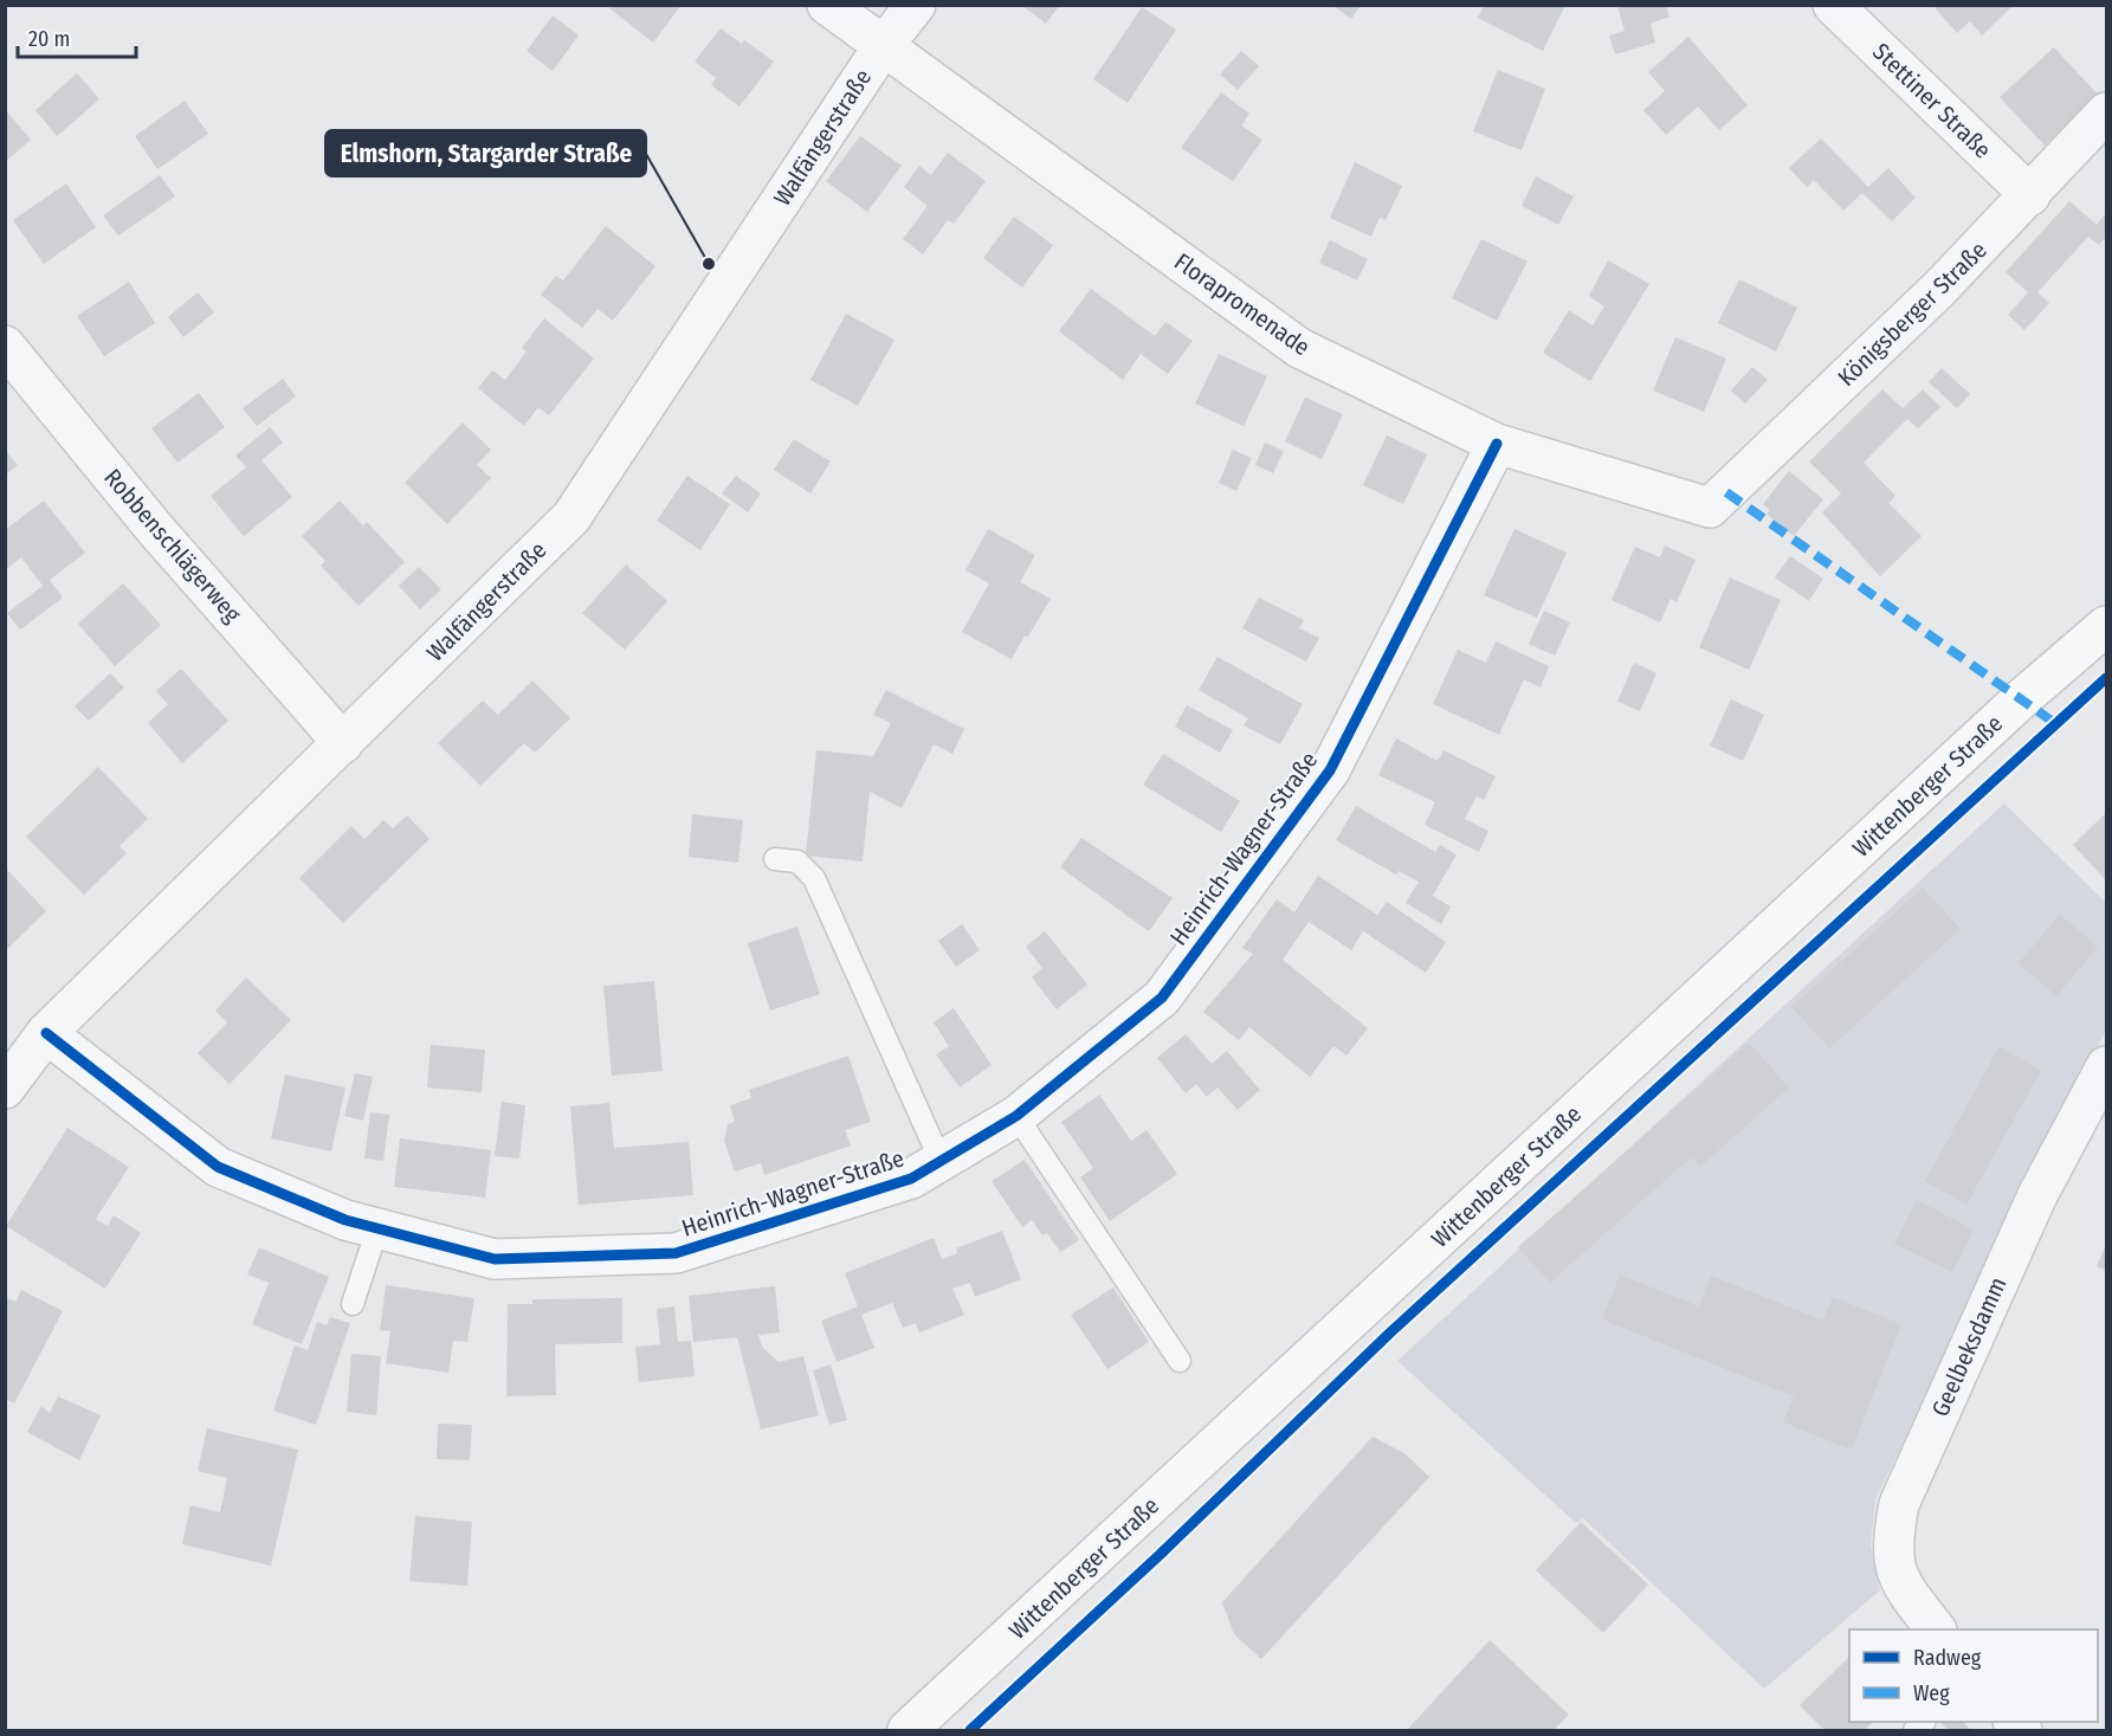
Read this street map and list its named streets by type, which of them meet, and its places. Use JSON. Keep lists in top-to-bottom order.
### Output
{
  "streets": {
    "main road": ["Wittenberger Straße"],
    "street": [
      "Stettiner Straße",
      "Walfängerstraße",
      "Florapromenade",
      "Königsberger Straße",
      "Robbenschlägerweg",
      "Heinrich-Wagner-Straße",
      "Geelbeksdamm"
    ]
  },
  "crossings": [
    ["Stettiner Straße", "Königsberger Straße"],
    ["Walfängerstraße", "Florapromenade"],
    ["Walfängerstraße", "Robbenschlägerweg"],
    ["Walfängerstraße", "Heinrich-Wagner-Straße"],
    ["Florapromenade", "Königsberger Straße"],
    ["Florapromenade", "Heinrich-Wagner-Straße"]
  ],
  "places": ["Elmshorn, Stargarder Straße"],
  "legend": ["Radweg", "Weg"],
  "scale_bar": "20 m"
}
